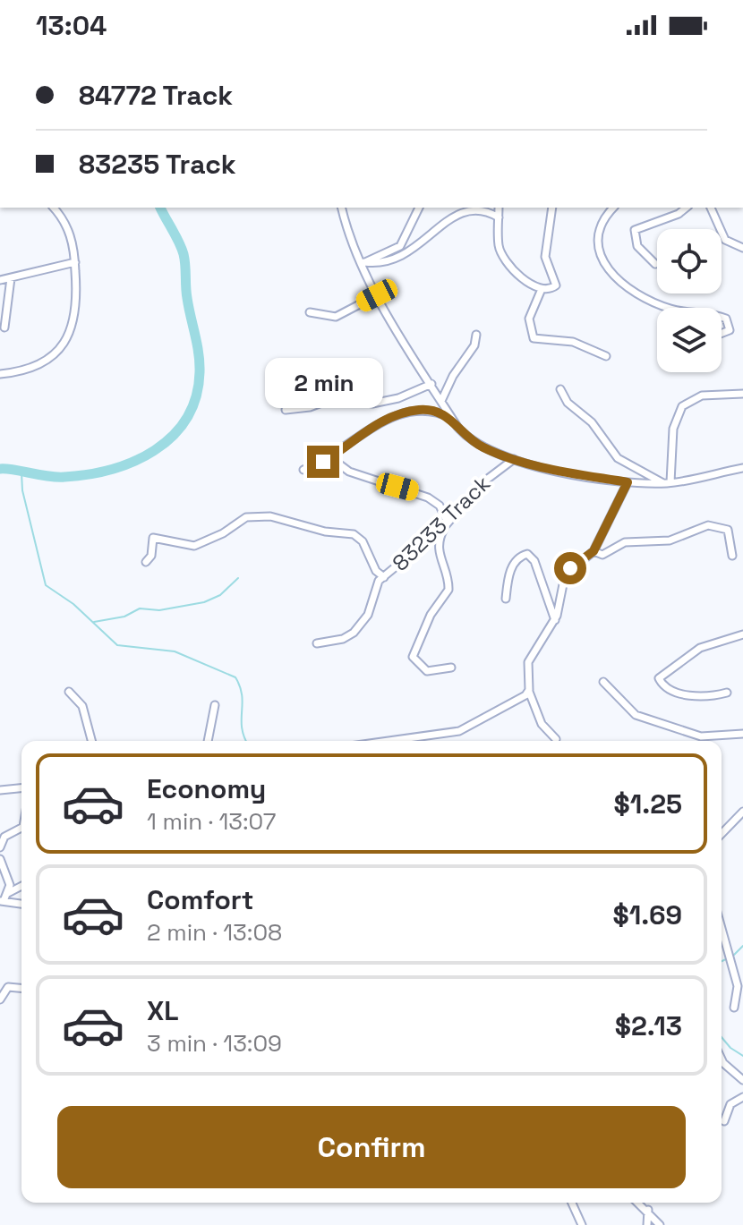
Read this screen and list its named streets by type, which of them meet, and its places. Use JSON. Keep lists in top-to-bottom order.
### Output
{
  "streets": {
    "street": ["83233 Track"]
  },
  "page": {
    "status": "13:04",
    "banner": ["84772 Track", "83235 Track"],
    "bubble": "2 min",
    "list": [
      {
        "name": "Economy",
        "note": "1 min · 13:07",
        "value": "$1.25"
      },
      {
        "name": "Comfort",
        "note": "2 min · 13:08",
        "value": "$1.69"
      },
      {
        "name": "XL",
        "note": "3 min · 13:09",
        "value": "$2.13"
      }
    ],
    "buttons": "Confirm"
  }
}
